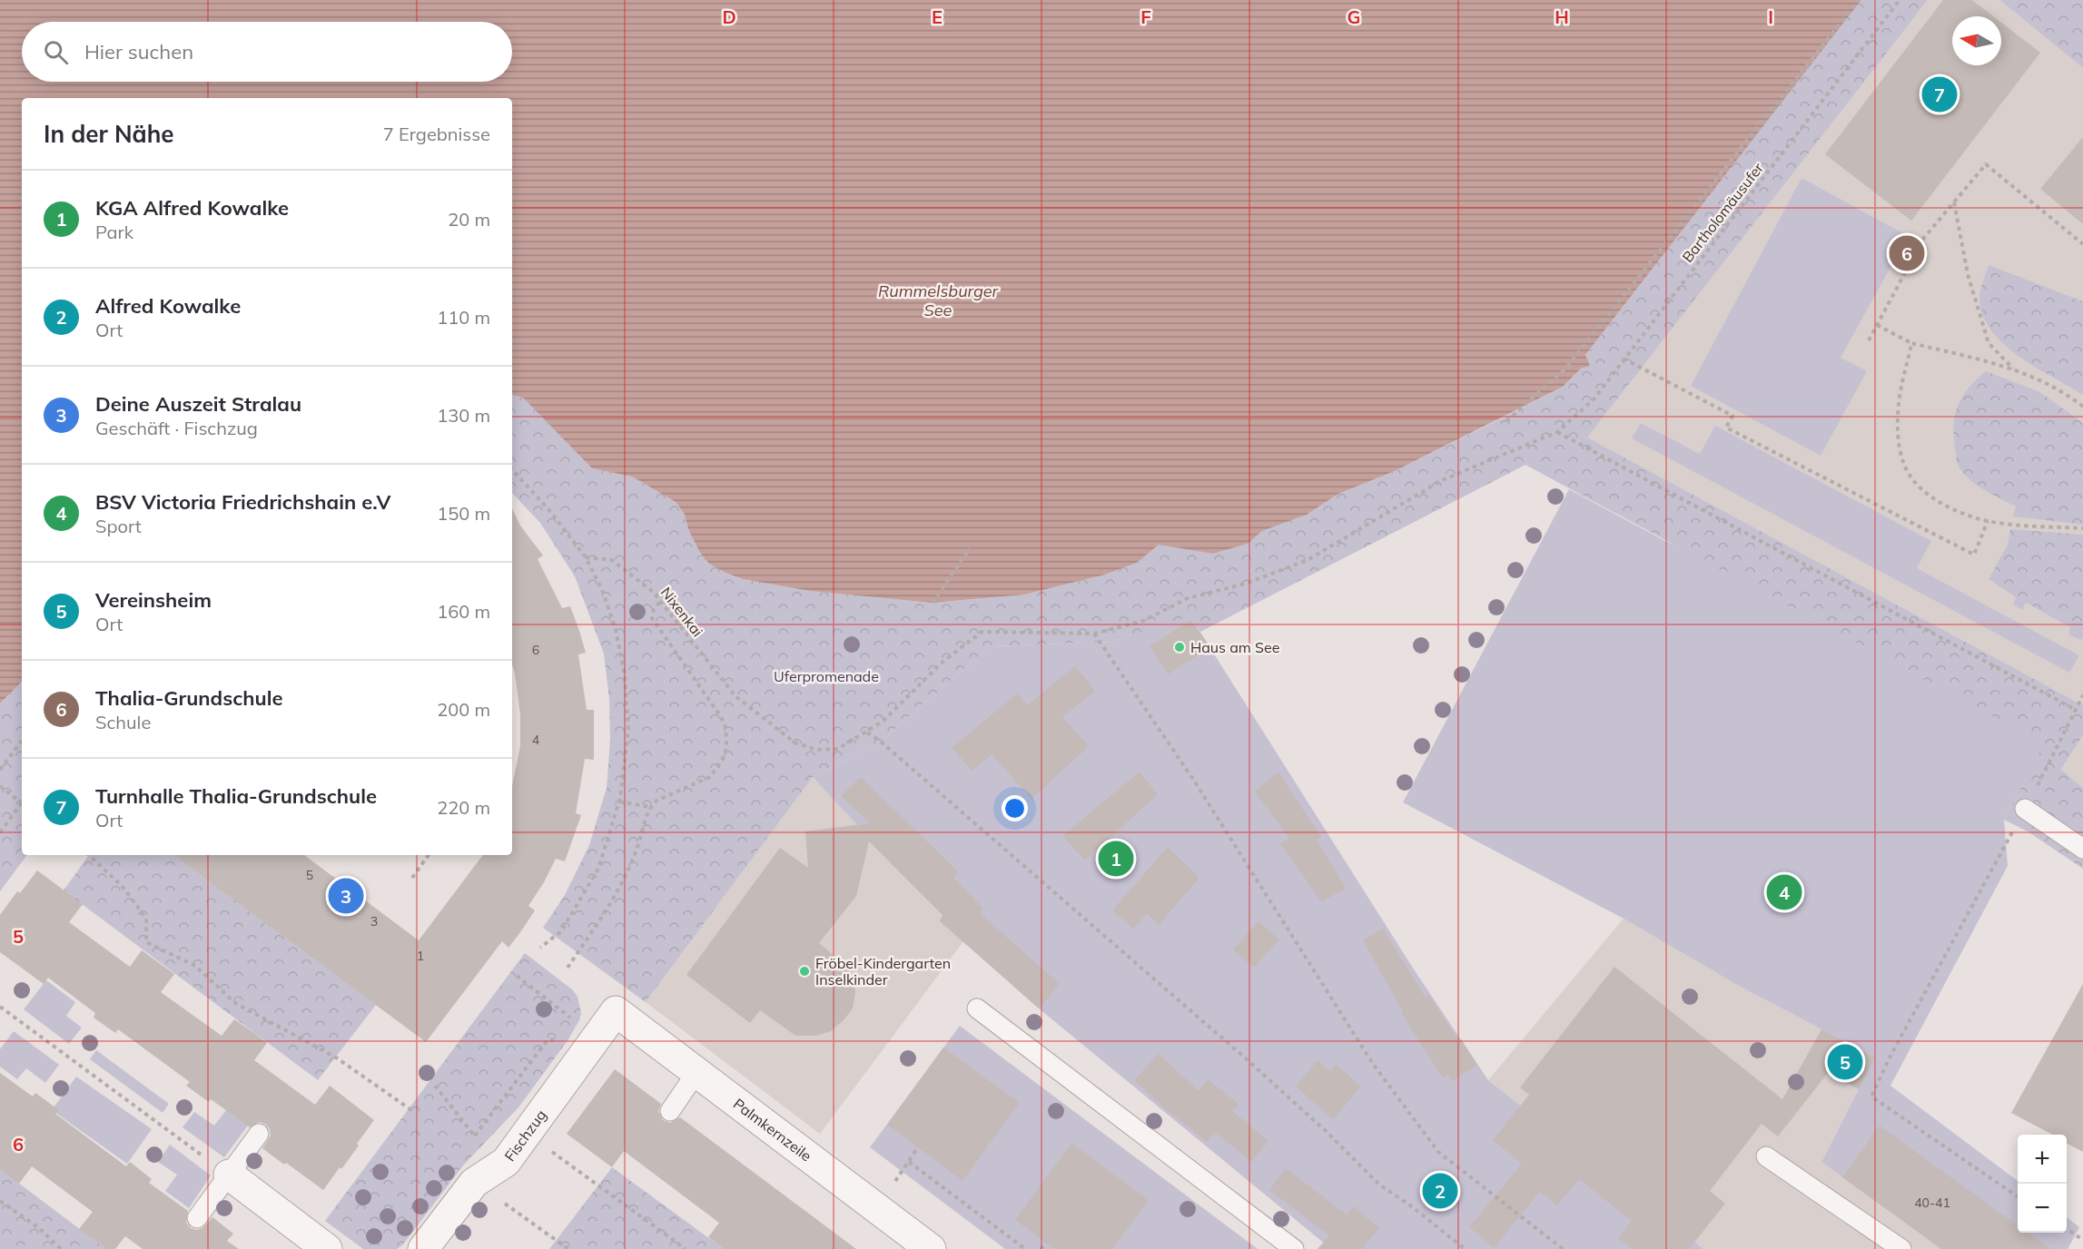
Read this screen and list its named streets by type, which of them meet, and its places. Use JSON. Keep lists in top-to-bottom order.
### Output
{
  "streets": {
    "street": ["Palmkernzeile", "Fischzug"],
    "path": ["Bartholomäusufer", "Nixenkai"]
  },
  "crossings": [
    ["Bartholomäusufer", "Nixenkai"],
    ["Palmkernzeile", "Fischzug"]
  ],
  "water": ["Rummelsburger See"],
  "parks": ["Uferpromenade"],
  "places": ["Haus am See", "Fröbel-Kindergarten Inselkinder"],
  "house_numbers": [
    "6",
    "4",
    "5",
    "3",
    "1",
    "40-41"
  ],
  "north": "left",
  "page": {
    "search": "Hier suchen",
    "pins": [
      "7",
      "6",
      "1",
      "4",
      "3",
      "5",
      "2"
    ],
    "heading": ["In der Nähe", "7 Ergebnisse"],
    "list": [
      {
        "mark": "1",
        "name": "KGA Alfred Kowalke",
        "note": "Park",
        "value": "20 m"
      },
      {
        "mark": "2",
        "name": "Alfred Kowalke",
        "note": "Ort",
        "value": "110 m"
      },
      {
        "mark": "3",
        "name": "Deine Auszeit Stralau",
        "note": "Geschäft · Fischzug",
        "value": "130 m"
      },
      {
        "mark": "4",
        "name": "BSV Victoria Friedrichshain e.V",
        "note": "Sport",
        "value": "150 m"
      },
      {
        "mark": "5",
        "name": "Vereinsheim",
        "note": "Ort",
        "value": "160 m"
      },
      {
        "mark": "6",
        "name": "Thalia-Grundschule",
        "note": "Schule",
        "value": "200 m"
      },
      {
        "mark": "7",
        "name": "Turnhalle Thalia-Grundschule",
        "note": "Ort",
        "value": "220 m"
      }
    ],
    "map_buttons": ["+", "−"]
  },
  "grid": {
    "columns": [
      "D",
      "E",
      "F",
      "G",
      "H",
      "I"
    ],
    "rows": ["5", "6"]
  }
}
